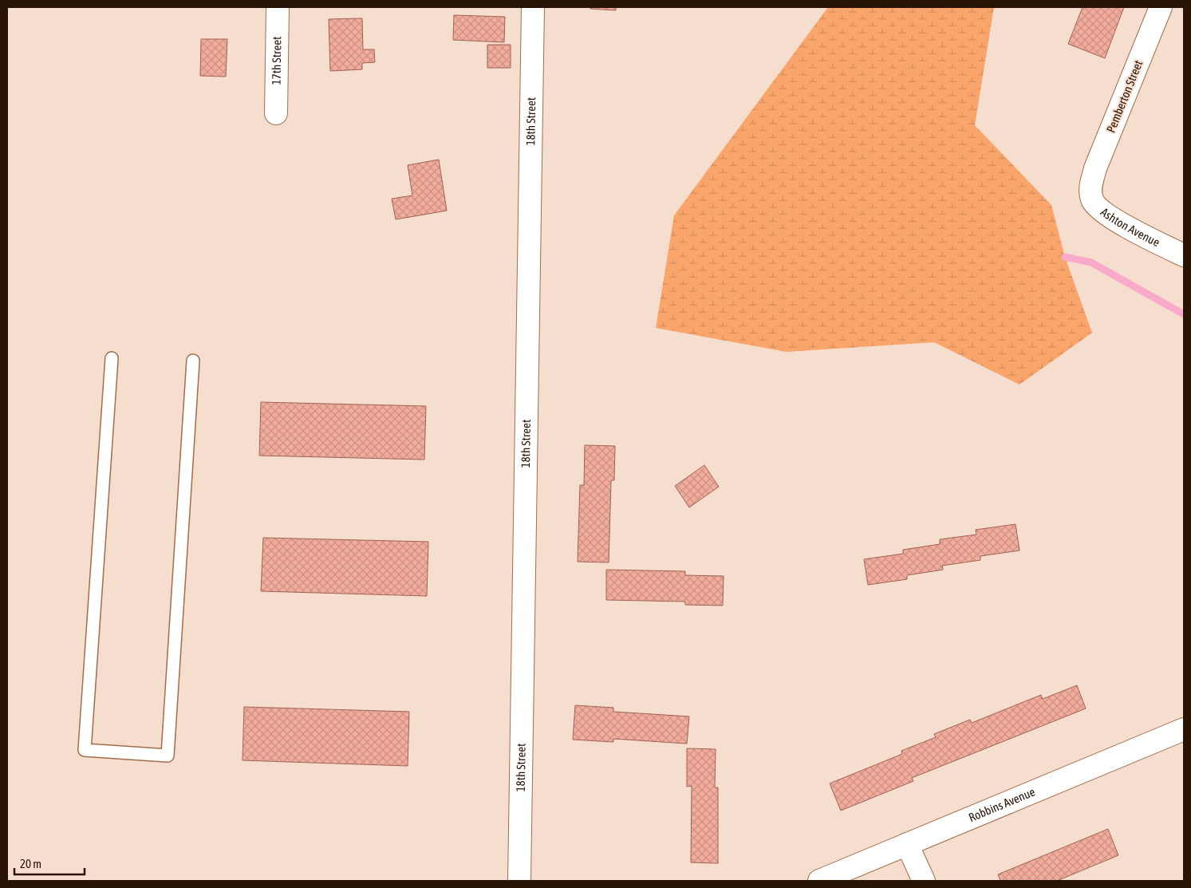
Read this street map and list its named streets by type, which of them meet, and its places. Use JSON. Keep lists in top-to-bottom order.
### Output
{
  "streets": {
    "street": [
      "17th Street",
      "Pemberton Street",
      "18th Street",
      "Ashton Avenue",
      "Robbins Avenue"
    ]
  },
  "crossings": [
    ["Pemberton Street", "Ashton Avenue"]
  ],
  "scale_bar": "20 m"
}
